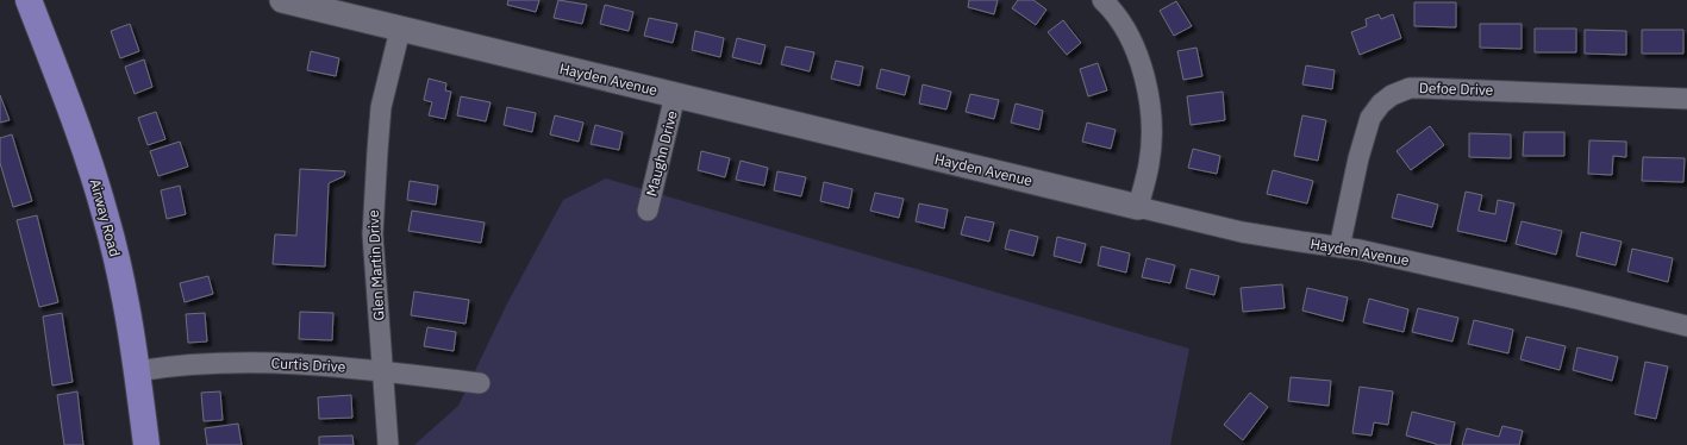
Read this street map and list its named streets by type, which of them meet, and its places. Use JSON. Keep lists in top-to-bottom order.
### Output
{
  "streets": {
    "main road": ["Airway Road"],
    "street": [
      "Hayden Avenue",
      "Defoe Drive",
      "Maughn Drive",
      "Glen Martin Drive",
      "Curtis Drive"
    ]
  },
  "crossings": [
    ["Hayden Avenue", "Defoe Drive"],
    ["Hayden Avenue", "Maughn Drive"],
    ["Hayden Avenue", "Glen Martin Drive"],
    ["Airway Road", "Curtis Drive"],
    ["Glen Martin Drive", "Curtis Drive"]
  ]
}
